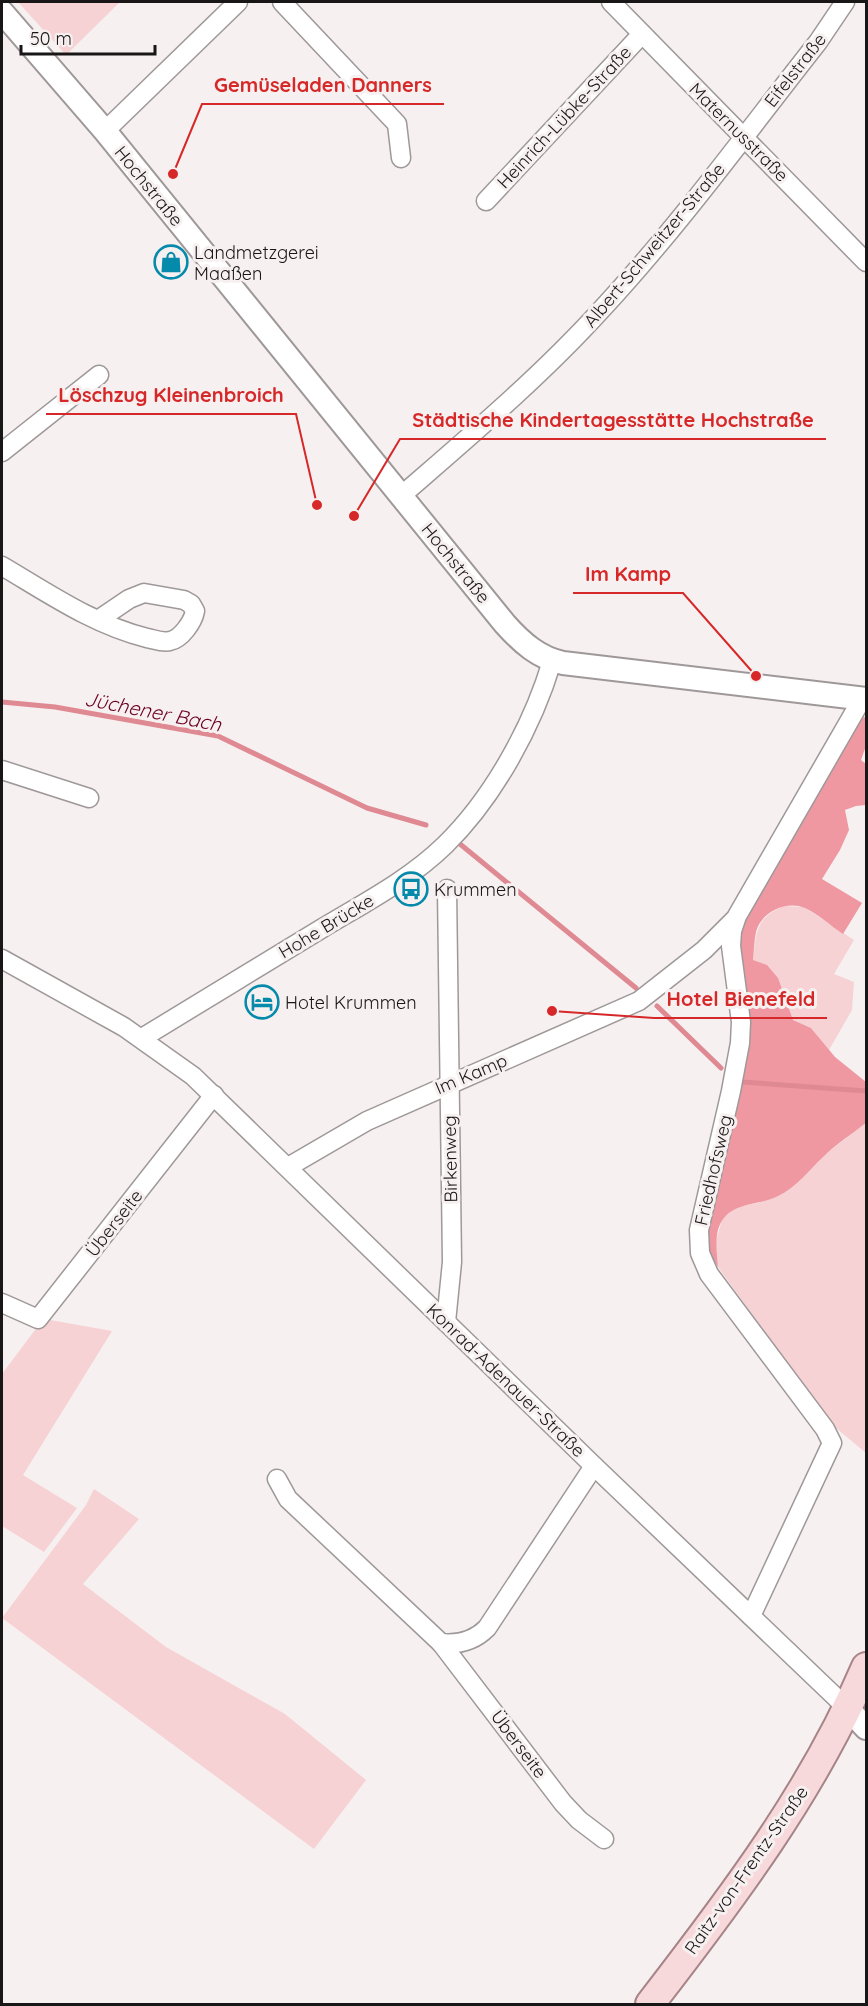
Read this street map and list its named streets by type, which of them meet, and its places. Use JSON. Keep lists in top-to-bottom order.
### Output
{
  "streets": {
    "main road": ["Raitz-von-Frentz-Straße"],
    "street": [
      "Eifelstraße",
      "Heinrich-Lübke-Straße",
      "Maternusstraße",
      "Hochstraße",
      "Albert-Schweitzer-Straße",
      "Hohe Brücke",
      "Im Kamp",
      "Birkenweg",
      "Friedhofsweg",
      "Überseite",
      "Konrad-Adenauer-Straße"
    ]
  },
  "crossings": [
    ["Eifelstraße", "Maternusstraße"],
    ["Eifelstraße", "Albert-Schweitzer-Straße"],
    ["Heinrich-Lübke-Straße", "Maternusstraße"],
    ["Maternusstraße", "Albert-Schweitzer-Straße"],
    ["Hochstraße", "Albert-Schweitzer-Straße"],
    ["Hochstraße", "Hohe Brücke"],
    ["Hohe Brücke", "Konrad-Adenauer-Straße"],
    ["Im Kamp", "Birkenweg"],
    ["Im Kamp", "Friedhofsweg"],
    ["Im Kamp", "Konrad-Adenauer-Straße"],
    ["Birkenweg", "Konrad-Adenauer-Straße"],
    ["Friedhofsweg", "Konrad-Adenauer-Straße"],
    ["Überseite", "Konrad-Adenauer-Straße"],
    ["Konrad-Adenauer-Straße", "Raitz-von-Frentz-Straße"]
  ],
  "water": ["Jüchener Bach"],
  "places": {
    "other": [
      "Gemüseladen Danners",
      "Löschzug Kleinenbroich",
      "Städtische Kindertagesstätte Hochstraße",
      "Im Kamp",
      "Hotel Bienefeld"
    ],
    "shop": ["Landmetzgerei Maaßen"],
    "bus stop": ["Krummen"],
    "hotel": ["Hotel Krummen"]
  },
  "scale_bar": "50 m"
}
